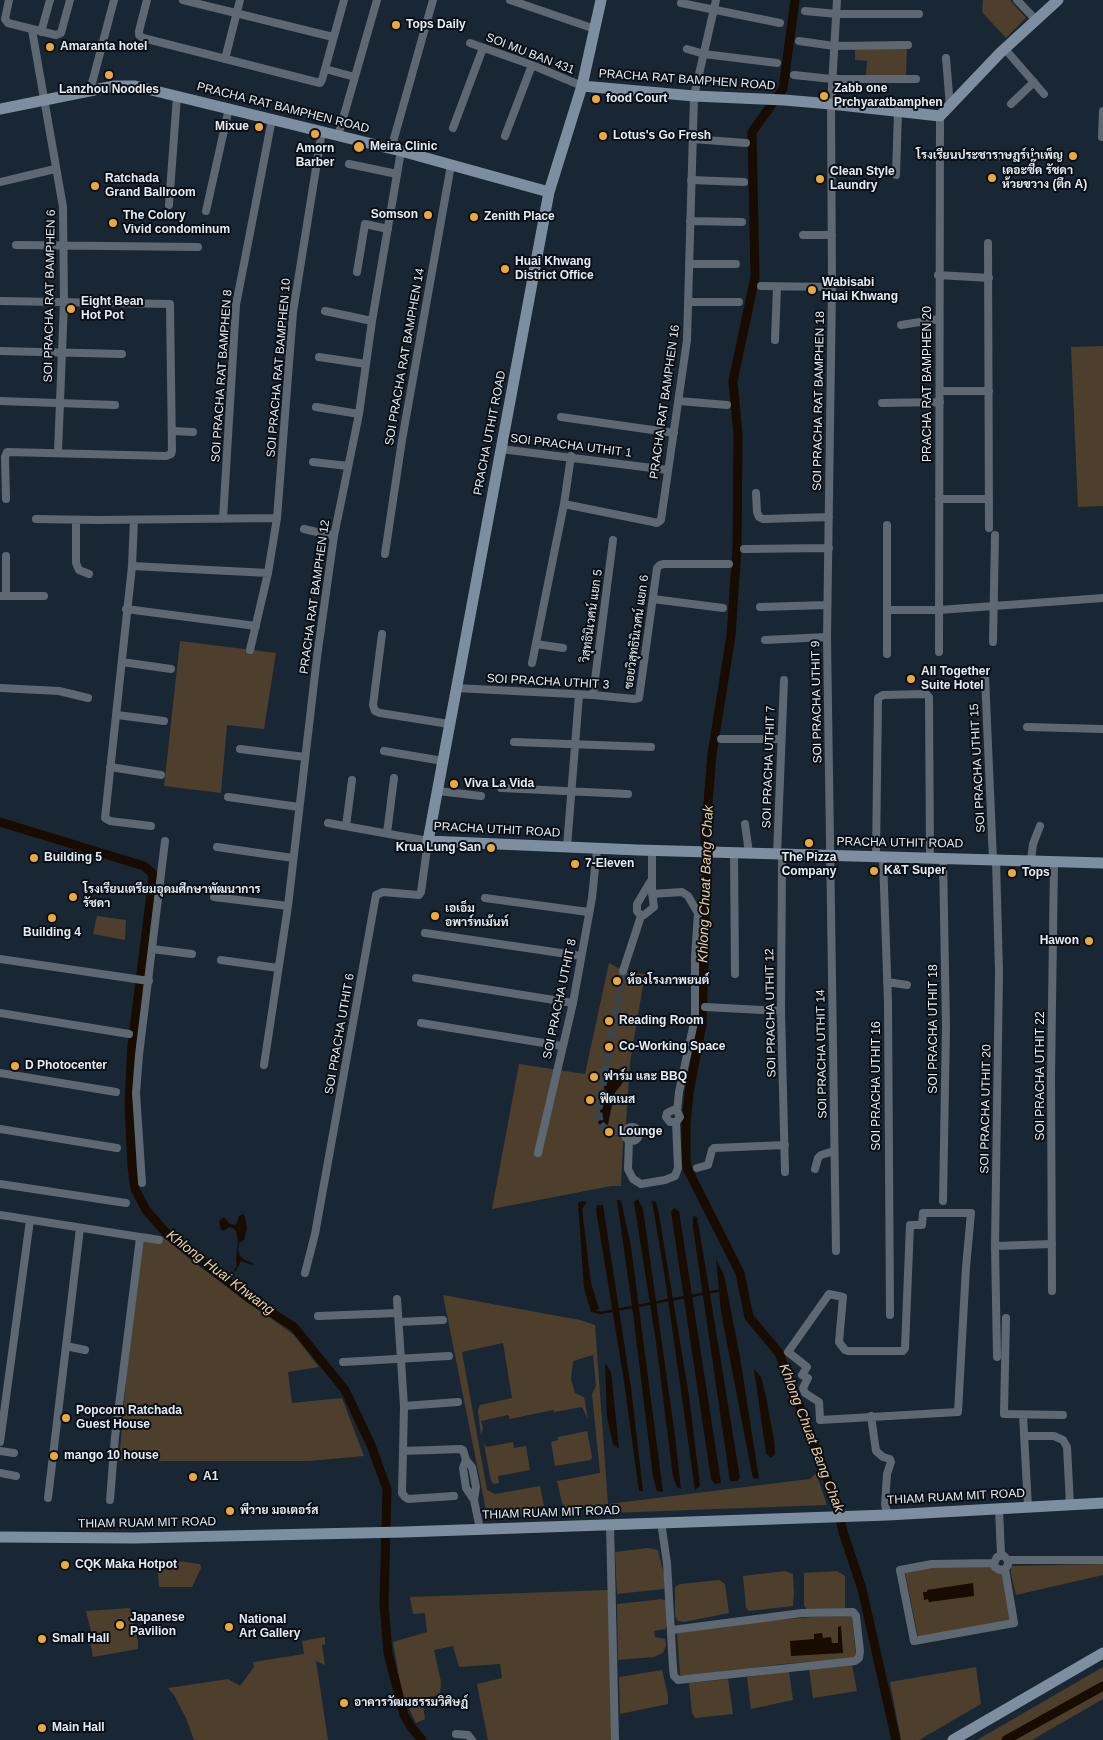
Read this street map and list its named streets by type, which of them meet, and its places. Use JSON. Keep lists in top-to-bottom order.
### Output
{
  "streets": {
    "street": [
      "SOI MU BAN 431",
      "PRACHA RAT BAMPHEN ROAD",
      "SOI PRACHA RAT BAMPHEN 6",
      "SOI PRACHA RAT BAMPHEN 14",
      "SOI PRACHA RAT BAMPHEN 10",
      "SOI PRACHA RAT BAMPHEN 8",
      "PRACHA RAT BAMPHEN 20",
      "SOI PRACHA RAT BAMPHEN 18",
      "PRACHA RAT BAMPHEN 16",
      "PRACHA UTHIT ROAD",
      "SOI PRACHA UTHIT 1",
      "PRACHA RAT BAMPHEN 12",
      "วิสุทธินิเวศน์ แยก 5",
      "ซอยวิสุทธินิเวศน์ แยก 6",
      "SOI PRACHA UTHIT 3",
      "SOI PRACHA UTHIT 9",
      "SOI PRACHA UTHIT 7",
      "SOI PRACHA UTHIT 15",
      "SOI PRACHA UTHIT 8",
      "SOI PRACHA UTHIT 12",
      "SOI PRACHA UTHIT 18",
      "SOI PRACHA UTHIT 6",
      "SOI PRACHA UTHIT 14",
      "SOI PRACHA UTHIT 22",
      "SOI PRACHA UTHIT 16",
      "SOI PRACHA UTHIT 20",
      "THIAM RUAM MIT ROAD"
    ]
  },
  "crossings": [
    ["SOI MU BAN 431", "PRACHA RAT BAMPHEN ROAD"],
    ["PRACHA RAT BAMPHEN ROAD", "SOI PRACHA RAT BAMPHEN 6"],
    ["PRACHA RAT BAMPHEN ROAD", "SOI PRACHA RAT BAMPHEN 14"],
    ["PRACHA RAT BAMPHEN ROAD", "SOI PRACHA RAT BAMPHEN 10"],
    ["PRACHA RAT BAMPHEN ROAD", "SOI PRACHA RAT BAMPHEN 8"],
    ["PRACHA RAT BAMPHEN ROAD", "PRACHA RAT BAMPHEN 20"],
    ["PRACHA RAT BAMPHEN ROAD", "SOI PRACHA RAT BAMPHEN 18"],
    ["PRACHA RAT BAMPHEN ROAD", "PRACHA RAT BAMPHEN 16"],
    ["PRACHA RAT BAMPHEN ROAD", "PRACHA UTHIT ROAD"],
    ["PRACHA RAT BAMPHEN ROAD", "PRACHA RAT BAMPHEN 12"],
    ["SOI PRACHA RAT BAMPHEN 18", "SOI PRACHA UTHIT 9"],
    ["PRACHA RAT BAMPHEN 16", "SOI PRACHA UTHIT 1"],
    ["PRACHA UTHIT ROAD", "SOI PRACHA UTHIT 1"],
    ["PRACHA UTHIT ROAD", "SOI PRACHA UTHIT 3"],
    ["PRACHA UTHIT ROAD", "SOI PRACHA UTHIT 9"],
    ["PRACHA UTHIT ROAD", "SOI PRACHA UTHIT 7"],
    ["PRACHA UTHIT ROAD", "SOI PRACHA UTHIT 15"],
    ["PRACHA UTHIT ROAD", "SOI PRACHA UTHIT 8"],
    ["PRACHA UTHIT ROAD", "SOI PRACHA UTHIT 12"],
    ["PRACHA UTHIT ROAD", "SOI PRACHA UTHIT 18"],
    ["PRACHA UTHIT ROAD", "SOI PRACHA UTHIT 6"],
    ["PRACHA UTHIT ROAD", "SOI PRACHA UTHIT 14"],
    ["PRACHA UTHIT ROAD", "SOI PRACHA UTHIT 22"],
    ["PRACHA UTHIT ROAD", "SOI PRACHA UTHIT 16"],
    ["PRACHA UTHIT ROAD", "SOI PRACHA UTHIT 20"],
    ["วิสุทธินิเวศน์ แยก 5", "SOI PRACHA UTHIT 3"],
    ["ซอยวิสุทธินิเวศน์ แยก 6", "SOI PRACHA UTHIT 3"],
    ["SOI PRACHA UTHIT 9", "SOI PRACHA UTHIT 14"],
    ["SOI PRACHA UTHIT 7", "SOI PRACHA UTHIT 12"],
    ["SOI PRACHA UTHIT 15", "SOI PRACHA UTHIT 20"]
  ],
  "water": ["Khlong Chuat Bang Chak", "Khlong Huai Khwang"],
  "places": [
    "Tops Daily",
    "Amaranta hotel",
    "Lanzhou Noodles",
    "Zabb one Prchyaratbamphen",
    "food Court",
    "Mixue",
    "Amorn Barber",
    "Lotus's Go Fresh",
    "Meira Clinic",
    "โรงเรียนประชาราษฎร์บำเพ็ญ",
    "เดอะซี๊ด รัชดา ห้วยขวาง (ตึก A)",
    "Clean Style Laundry",
    "Ratchada Grand Ballroom",
    "Somson",
    "Zenith Place",
    "The Colory Vivid condominum",
    "Huai Khwang District Office",
    "Wabisabi Huai Khwang",
    "Eight Bean Hot Pot",
    "All Together Suite Hotel",
    "Viva La Vida",
    "The Pizza Company",
    "Krua Lung San",
    "Building 5",
    "7-Eleven",
    "K&T Super",
    "Tops",
    "โรงเรียนเตรียมอุดมศึกษาพัฒนาการ รัชดา",
    "เอเอ็ม อพาร์ทเม้นท์",
    "Building 4",
    "Hawon",
    "ห้องโรงภาพยนต์",
    "Reading Room",
    "Co-Working Space",
    "D Photocenter",
    "ฟาร์ม และ BBQ",
    "ฟิตเนส",
    "Lounge",
    "Popcorn Ratchada Guest House",
    "mango 10 house",
    "A1",
    "พีวาย มอเตอร์ส",
    "CQK Maka Hotpot",
    "Japanese Pavilion",
    "National Art Gallery",
    "Small Hall",
    "อาคารวัฒนธรรมวิศิษฏ์",
    "Main Hall"
  ]
}
